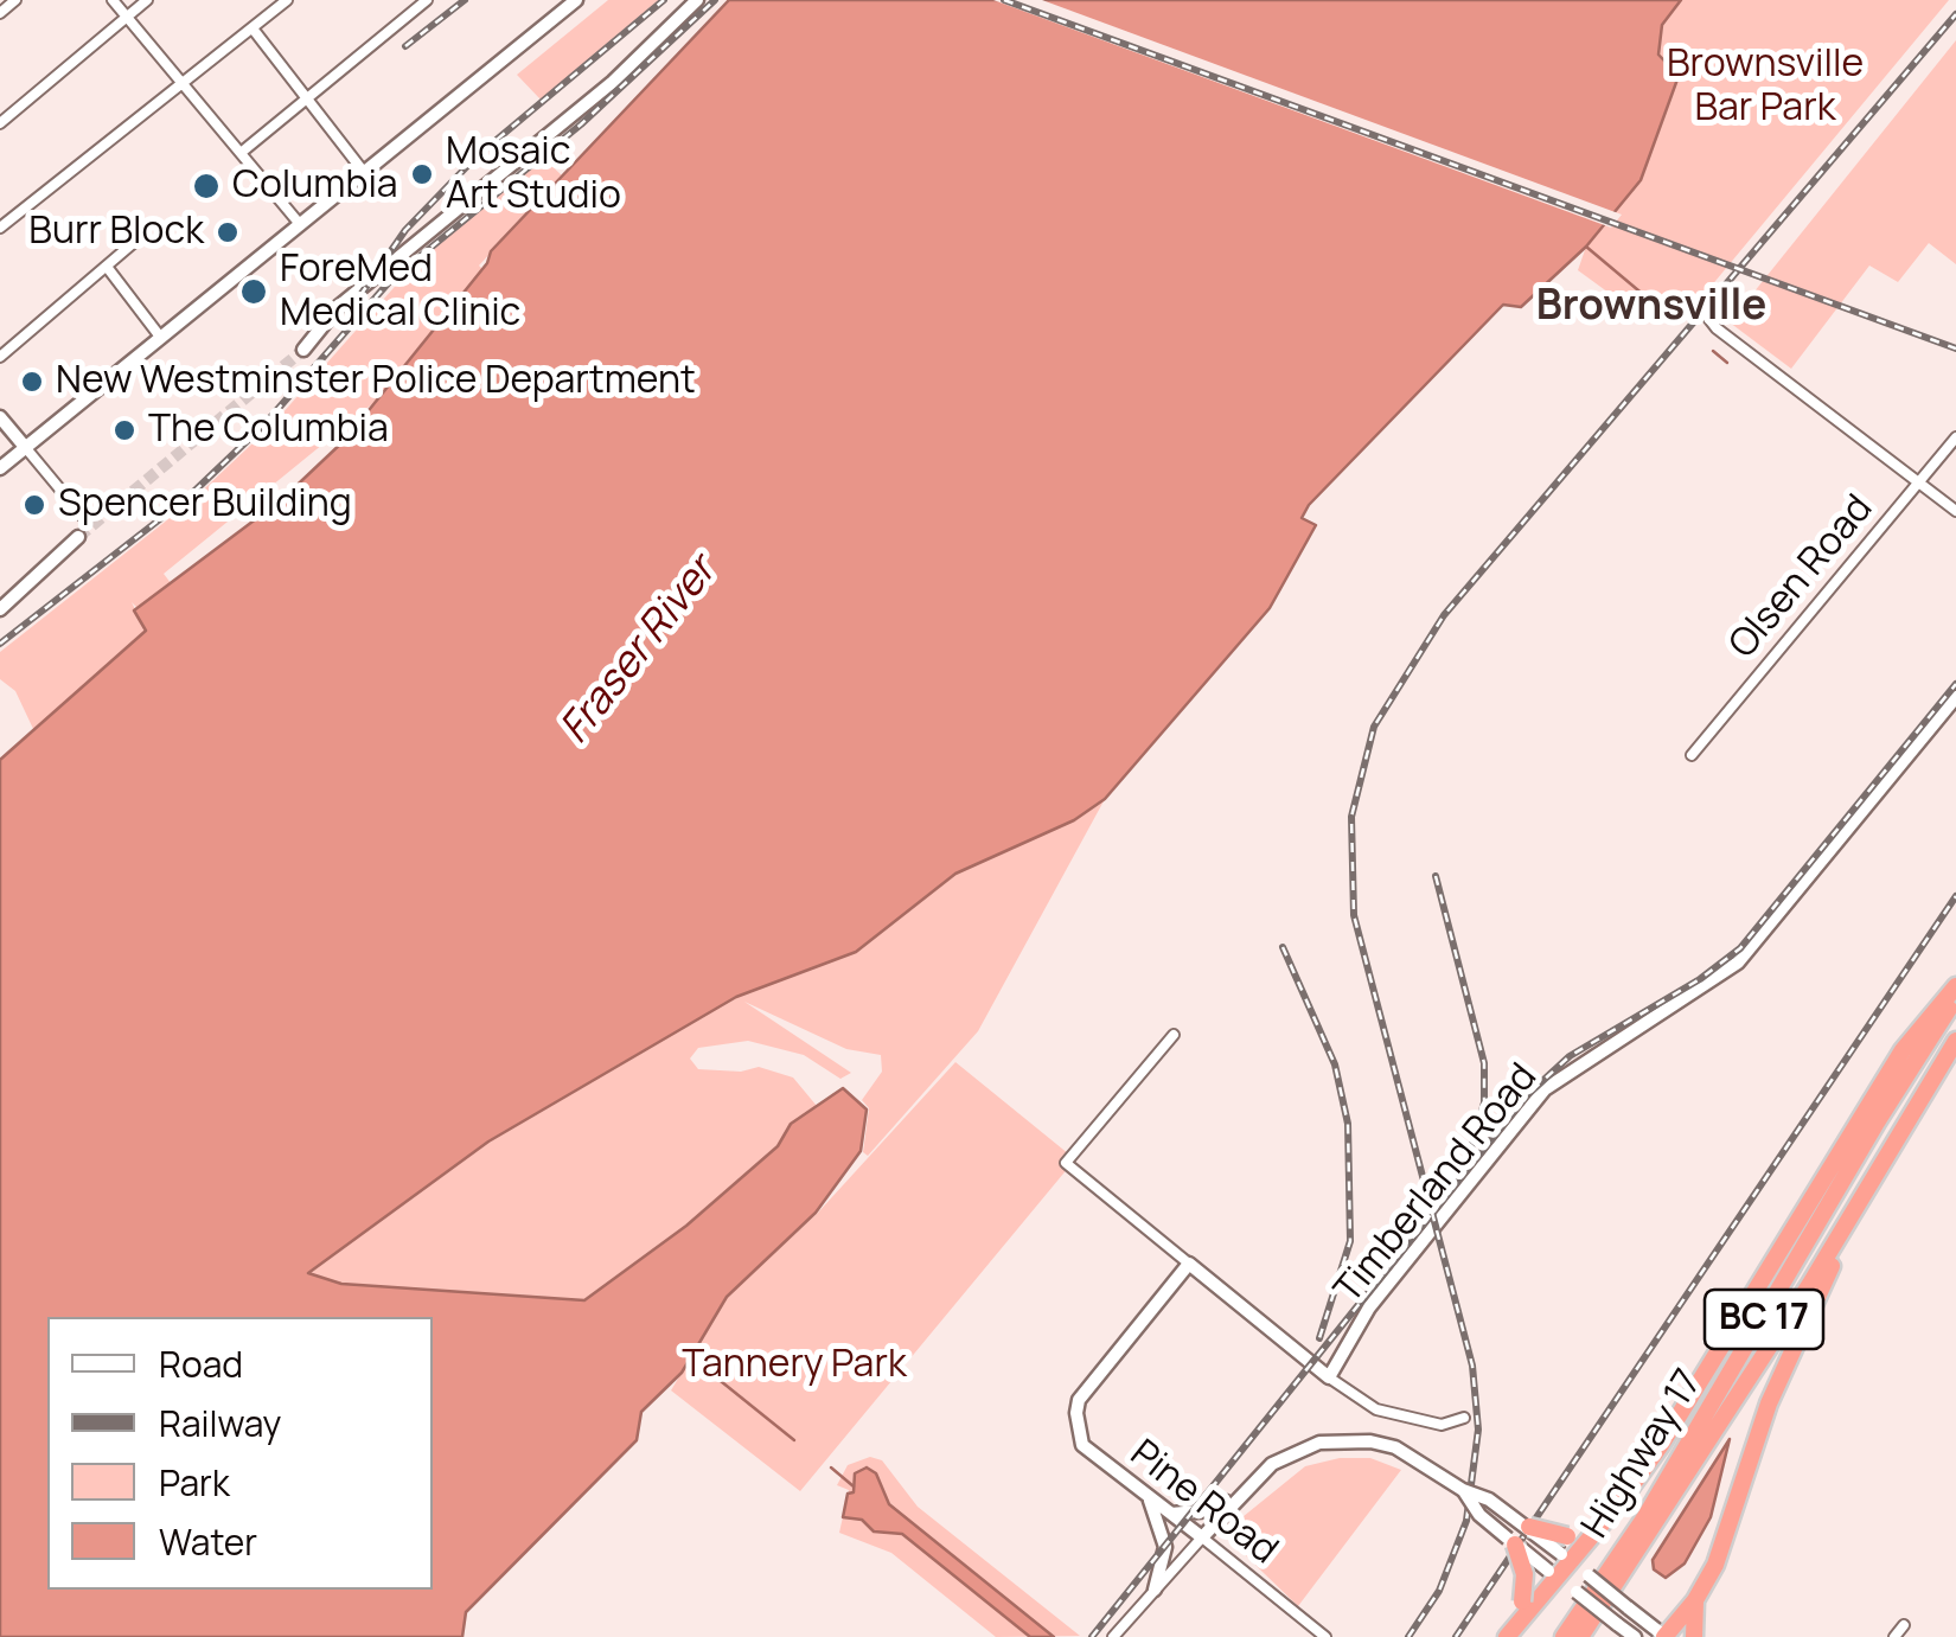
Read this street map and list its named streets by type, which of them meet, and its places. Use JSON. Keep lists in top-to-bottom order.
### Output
{
  "streets": {
    "highway": ["BC 17", "Highway 17"],
    "street": ["Olsen Road", "Timberland Road", "Pine Road"]
  },
  "districts": ["Brownsville"],
  "water": ["Fraser River"],
  "parks": ["Brownsville Bar Park", "Tannery Park"],
  "places": [
    "Mosaic Art Studio",
    "Columbia",
    "Burr Block",
    "ForeMed Medical Clinic",
    "New Westminster Police Department",
    "The Columbia",
    "Spencer Building"
  ],
  "legend": [
    "Road",
    "Railway",
    "Park",
    "Water"
  ]
}
